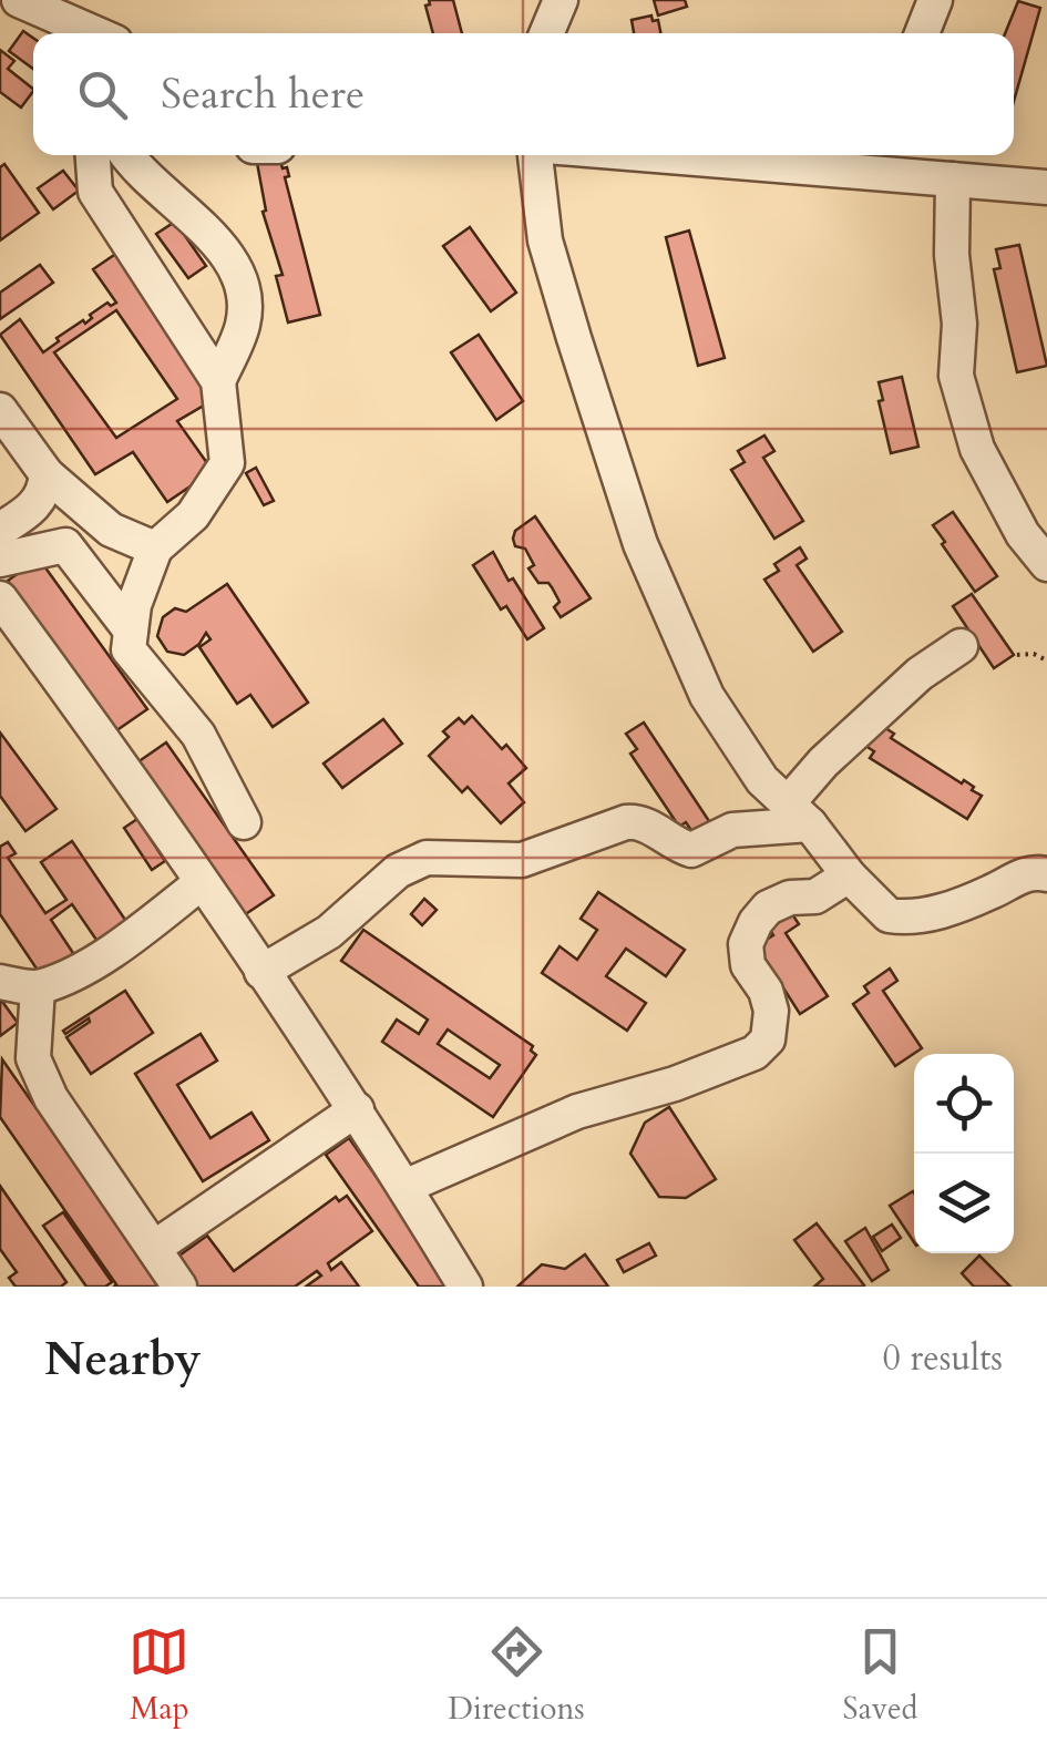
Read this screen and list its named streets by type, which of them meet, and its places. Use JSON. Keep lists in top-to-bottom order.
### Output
{
  "page": {
    "search": "Search here",
    "heading": ["Nearby", "0 results"],
    "nav": ["Map", "Directions", "Saved"]
  }
}
